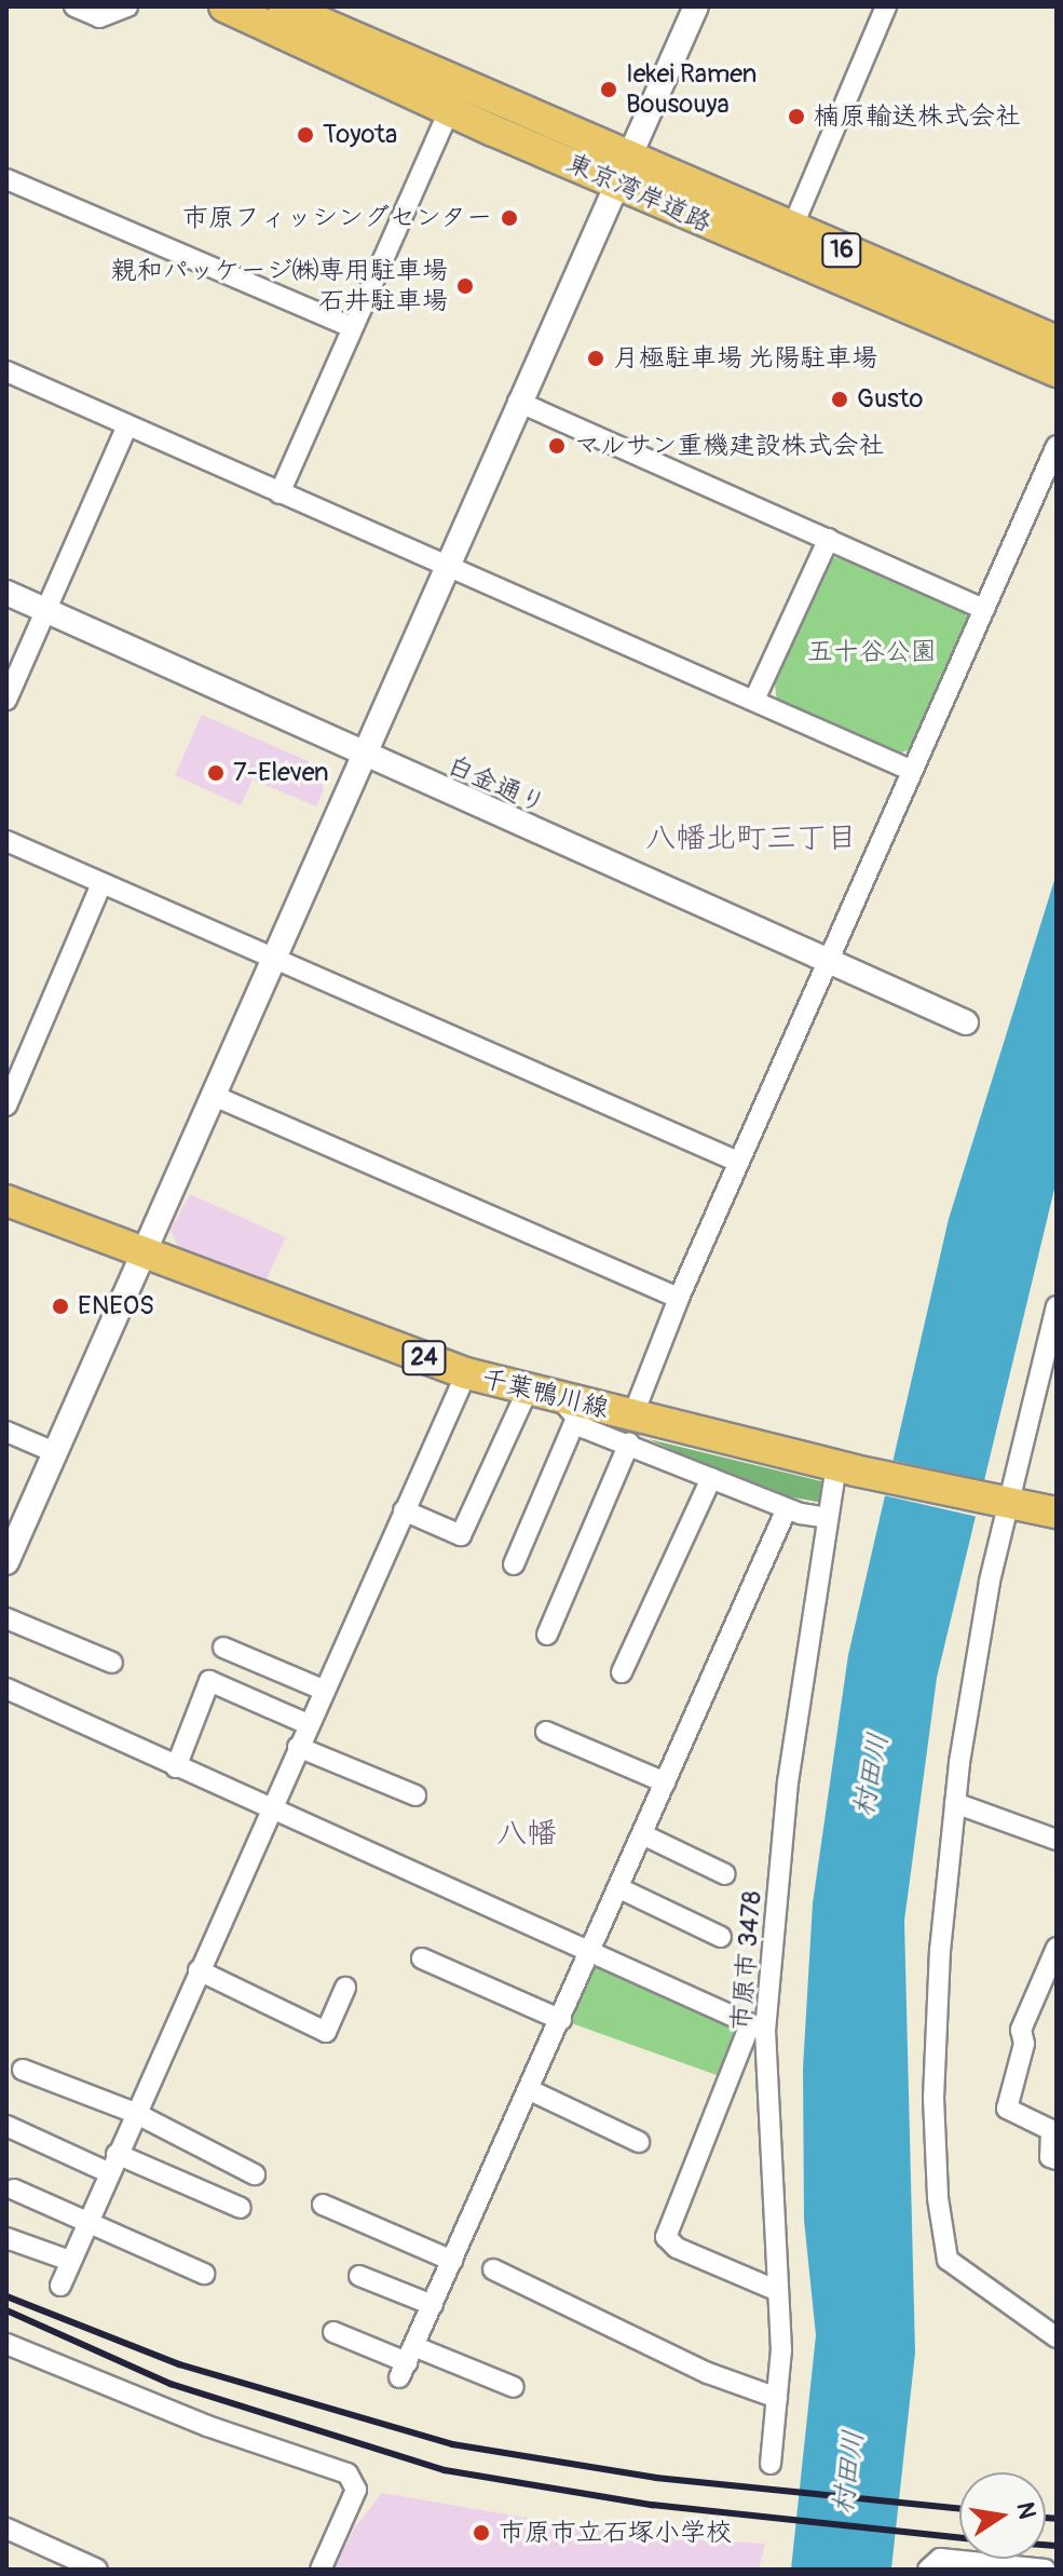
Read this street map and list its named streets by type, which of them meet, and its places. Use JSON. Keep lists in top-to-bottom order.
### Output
{
  "streets": {
    "main road": [
      "東京湾岸道路",
      "16",
      "24",
      "千葉鴨川線"
    ],
    "street": ["白金通り", "市原市 3478"]
  },
  "crossings": [
    ["24", "千葉鴨川線"],
    ["千葉鴨川線", "市原市 3478"]
  ],
  "districts": ["八幡北町三丁目", "八幡"],
  "water": ["村田川"],
  "parks": ["五十谷公園"],
  "places": [
    "Iekei Ramen Bousouya",
    "楠原輸送株式会社",
    "Toyota",
    "市原フィッシングセンター",
    "親和パッケージ㈱専用駐車場 石井駐車場",
    "月極駐車場 光陽駐車場",
    "Gusto",
    "マルサン重機建設株式会社",
    "7-Eleven",
    "ENEOS",
    "市原市立石塚小学校"
  ],
  "north": "right"
}
